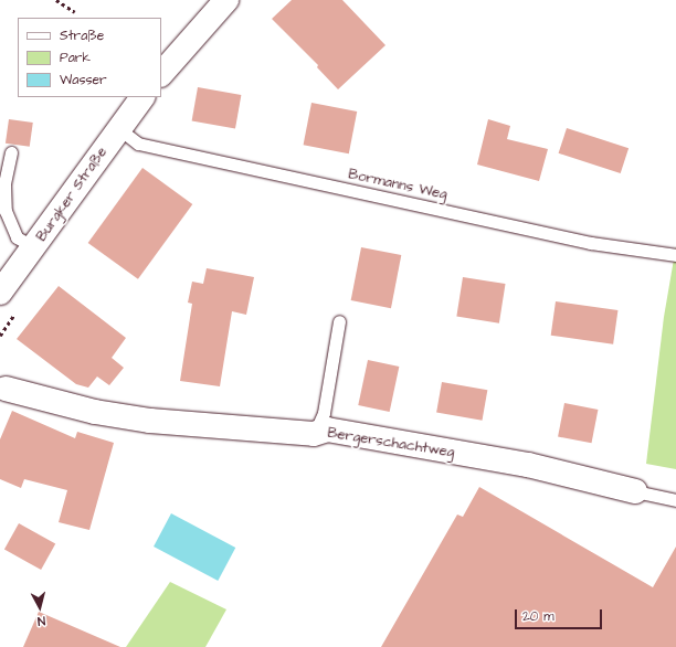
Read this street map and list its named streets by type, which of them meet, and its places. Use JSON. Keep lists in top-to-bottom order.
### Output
{
  "streets": {
    "street": ["Burgker Straße", "Bergerschachtweg"],
    "lane": ["Bormanns Weg"]
  },
  "crossings": [
    ["Bormanns Weg", "Burgker Straße"]
  ],
  "legend": ["Straße", "Park", "Wasser"],
  "scale_bar": "20 m",
  "north": "bottom"
}
